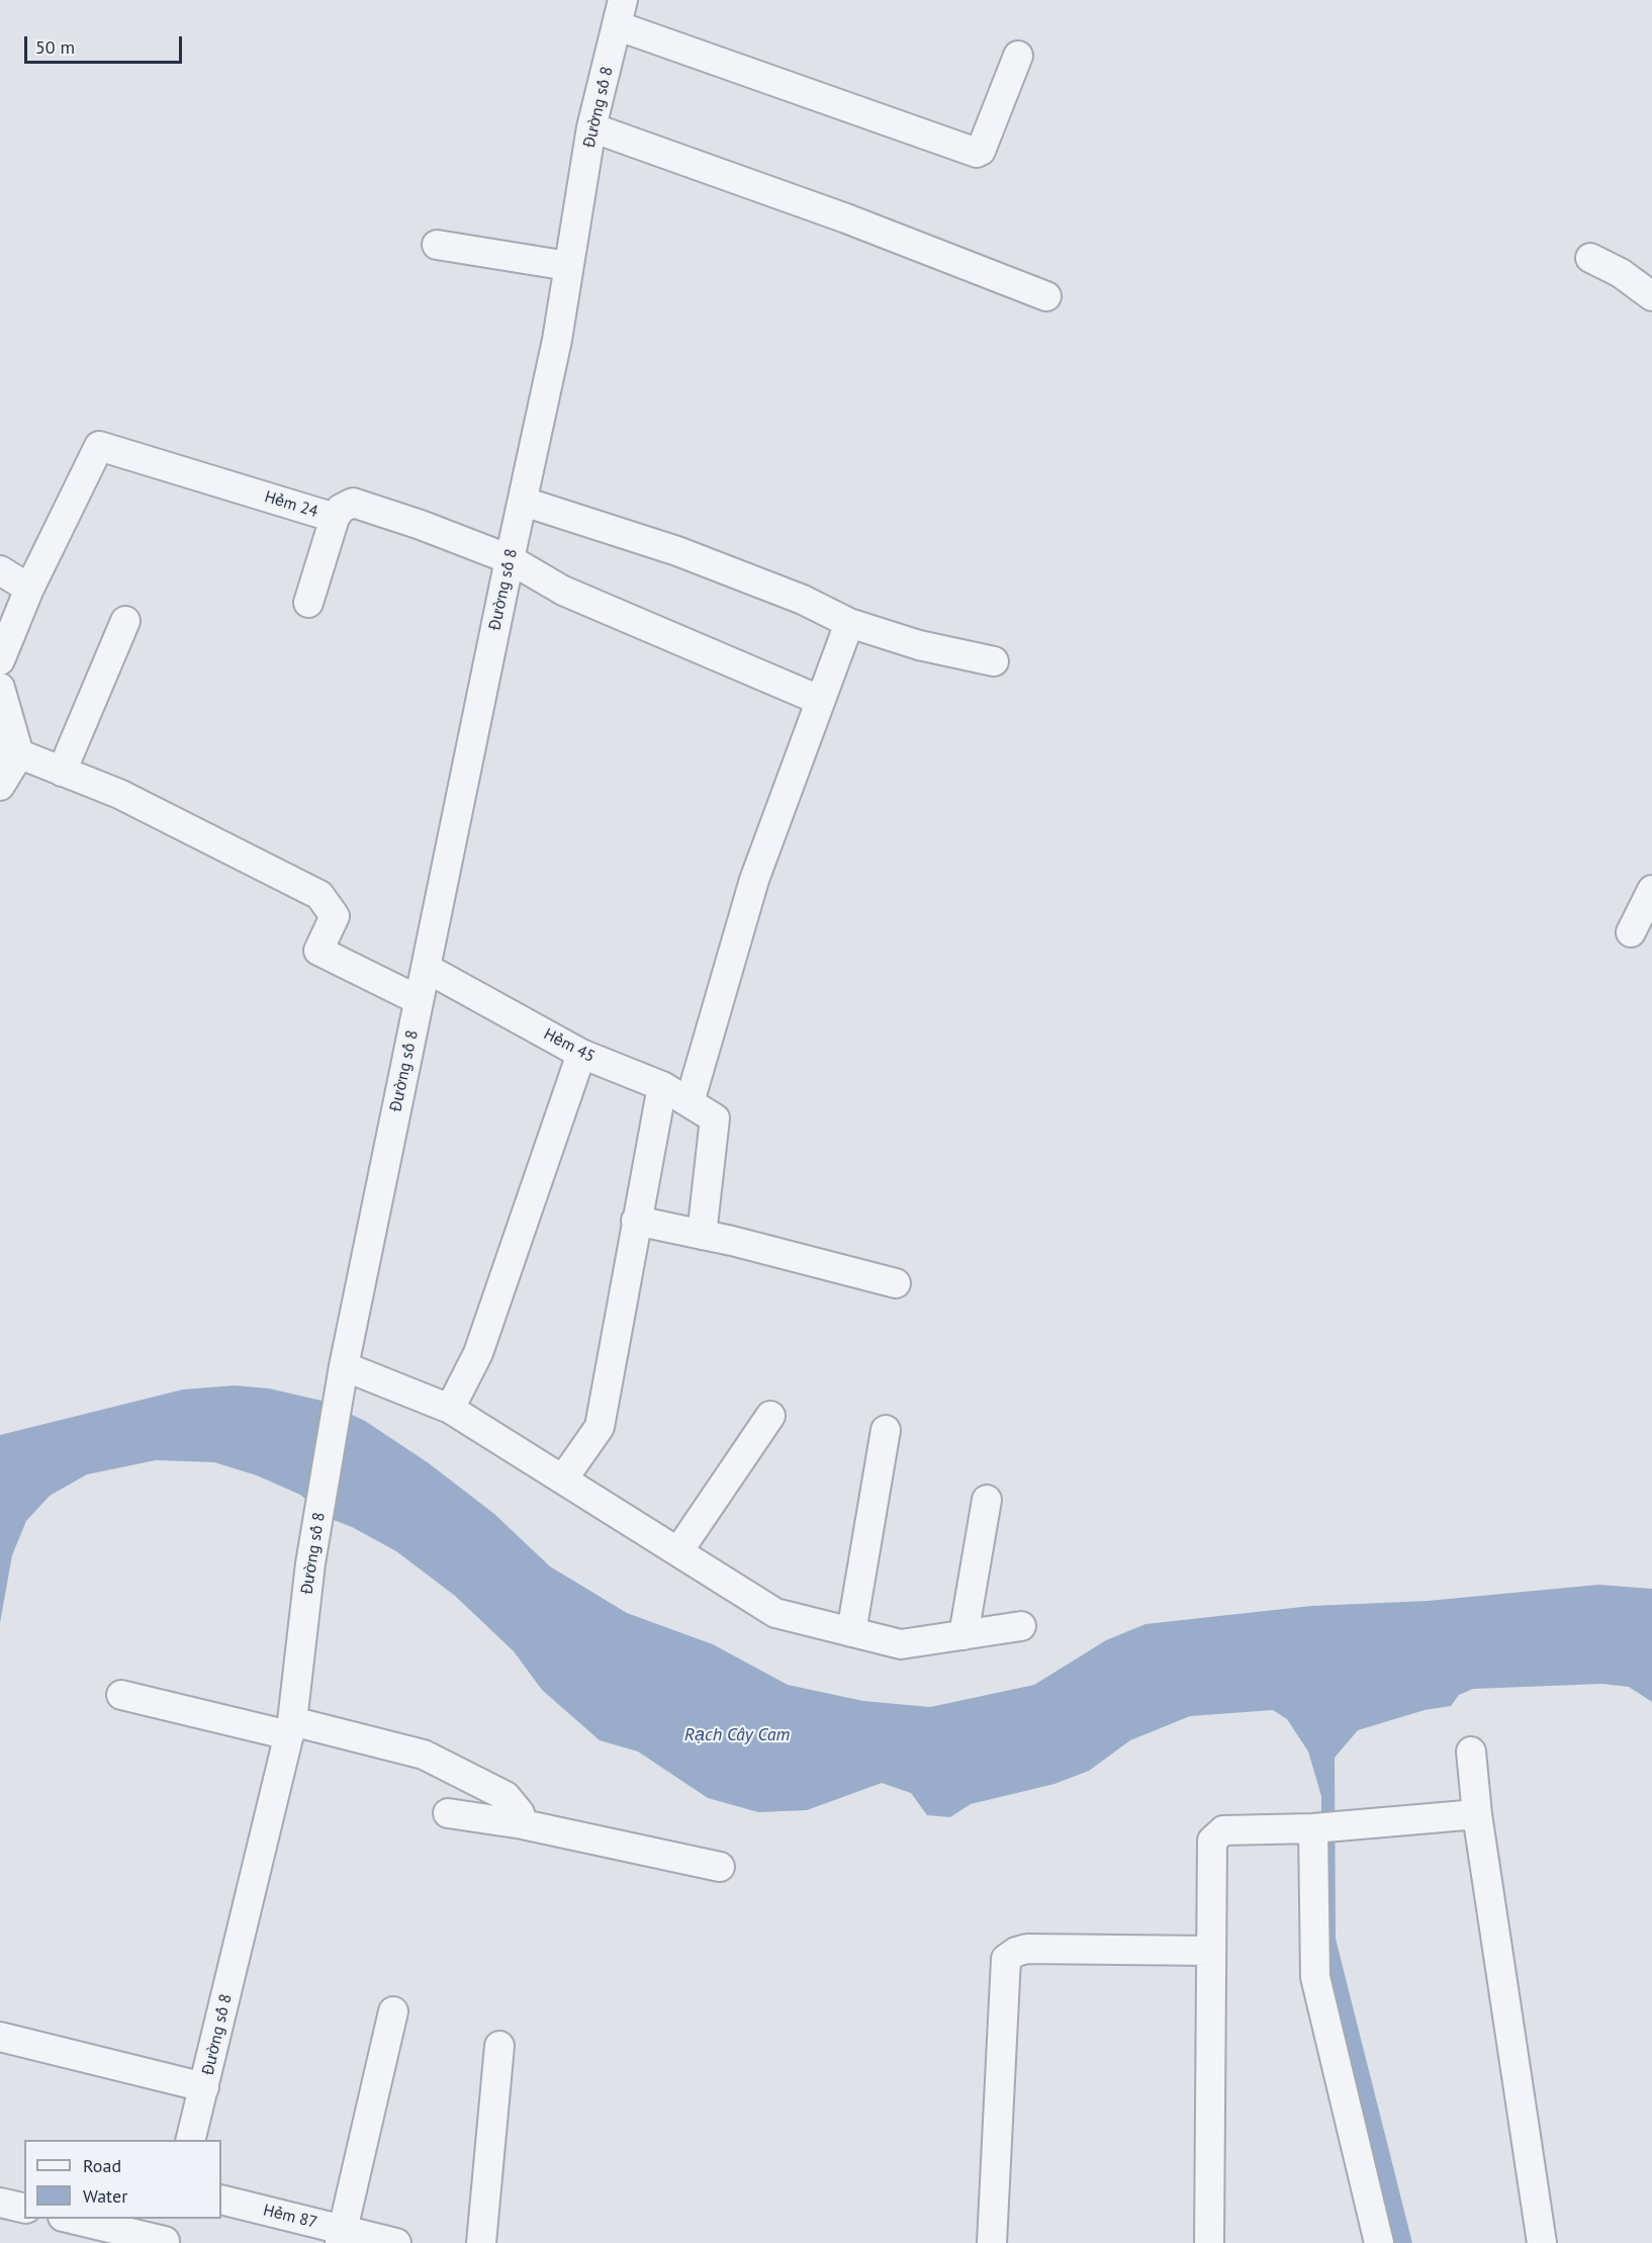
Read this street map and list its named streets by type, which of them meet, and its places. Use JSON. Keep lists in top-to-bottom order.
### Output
{
  "streets": {
    "street": [
      "Đường số 8",
      "Hẻm 24",
      "Hẻm 45",
      "Hẻm 87"
    ]
  },
  "crossings": [
    ["Đường số 8", "Hẻm 24"],
    ["Đường số 8", "Hẻm 45"]
  ],
  "water": ["Rạch Cây Cam"],
  "legend": ["Road", "Water"],
  "scale_bar": "50 m"
}
